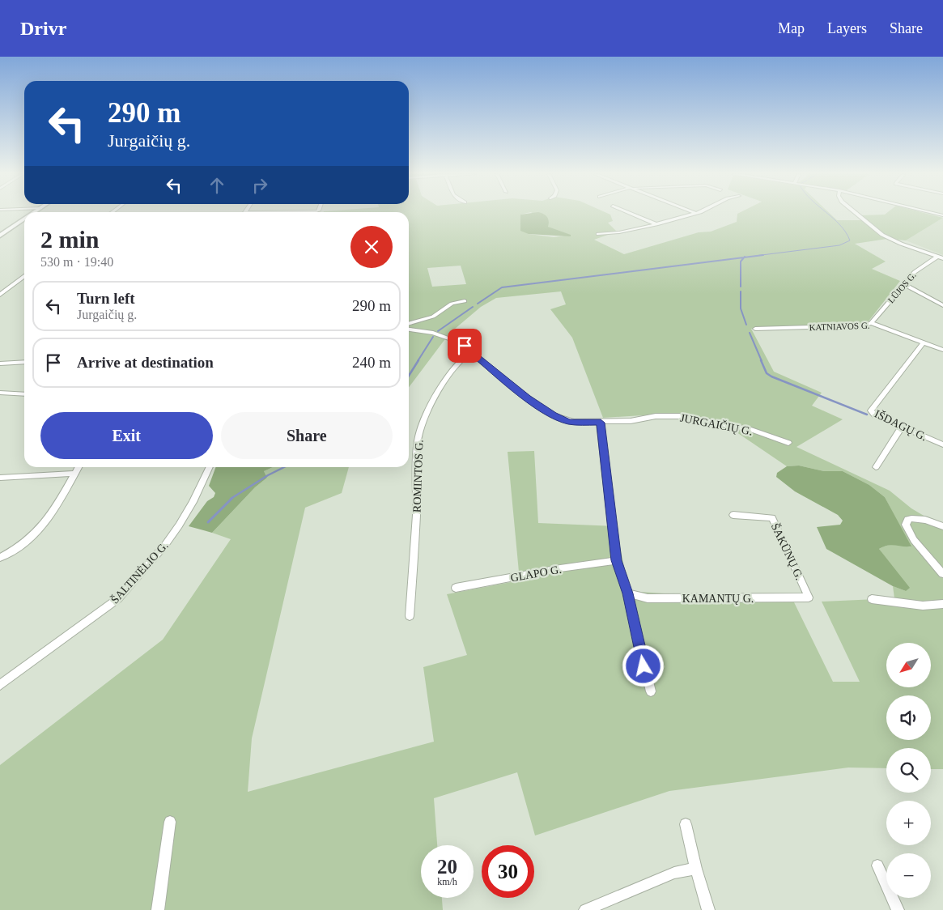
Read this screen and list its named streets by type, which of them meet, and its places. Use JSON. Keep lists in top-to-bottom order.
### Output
{
  "streets": {
    "street": [
      "LŪJOS G.",
      "KATNIAVOS G.",
      "JURGAIČIŲ G.",
      "IŠDAGŲ G.",
      "ROMINTOS G.",
      "ŠAKŪNŲ G.",
      "ŠALTINĖLIO G.",
      "GLAPO G.",
      "KAMANTŲ G."
    ]
  },
  "crossings": [
    ["LŪJOS G.", "KATNIAVOS G."],
    ["KATNIAVOS G.", "IŠDAGŲ G."],
    ["JURGAIČIŲ G.", "ROMINTOS G."],
    ["ŠAKŪNŲ G.", "KAMANTŲ G."]
  ],
  "north": "bottom left",
  "page": {
    "header": "Drivr",
    "nav": ["Map", "Layers", "Share"],
    "turn": ["290 m", "Jurgaičių g."],
    "heading": ["2 min", "530 m · 19:40"],
    "list": [
      {
        "name": "Turn left",
        "note": "Jurgaičių g.",
        "value": "290 m"
      },
      {
        "name": "Arrive at destination",
        "value": "240 m"
      }
    ],
    "buttons": ["Exit", "Share"],
    "map_buttons": ["+", "−"],
    "speed": "20 km/h",
    "limit": "30"
  }
}
